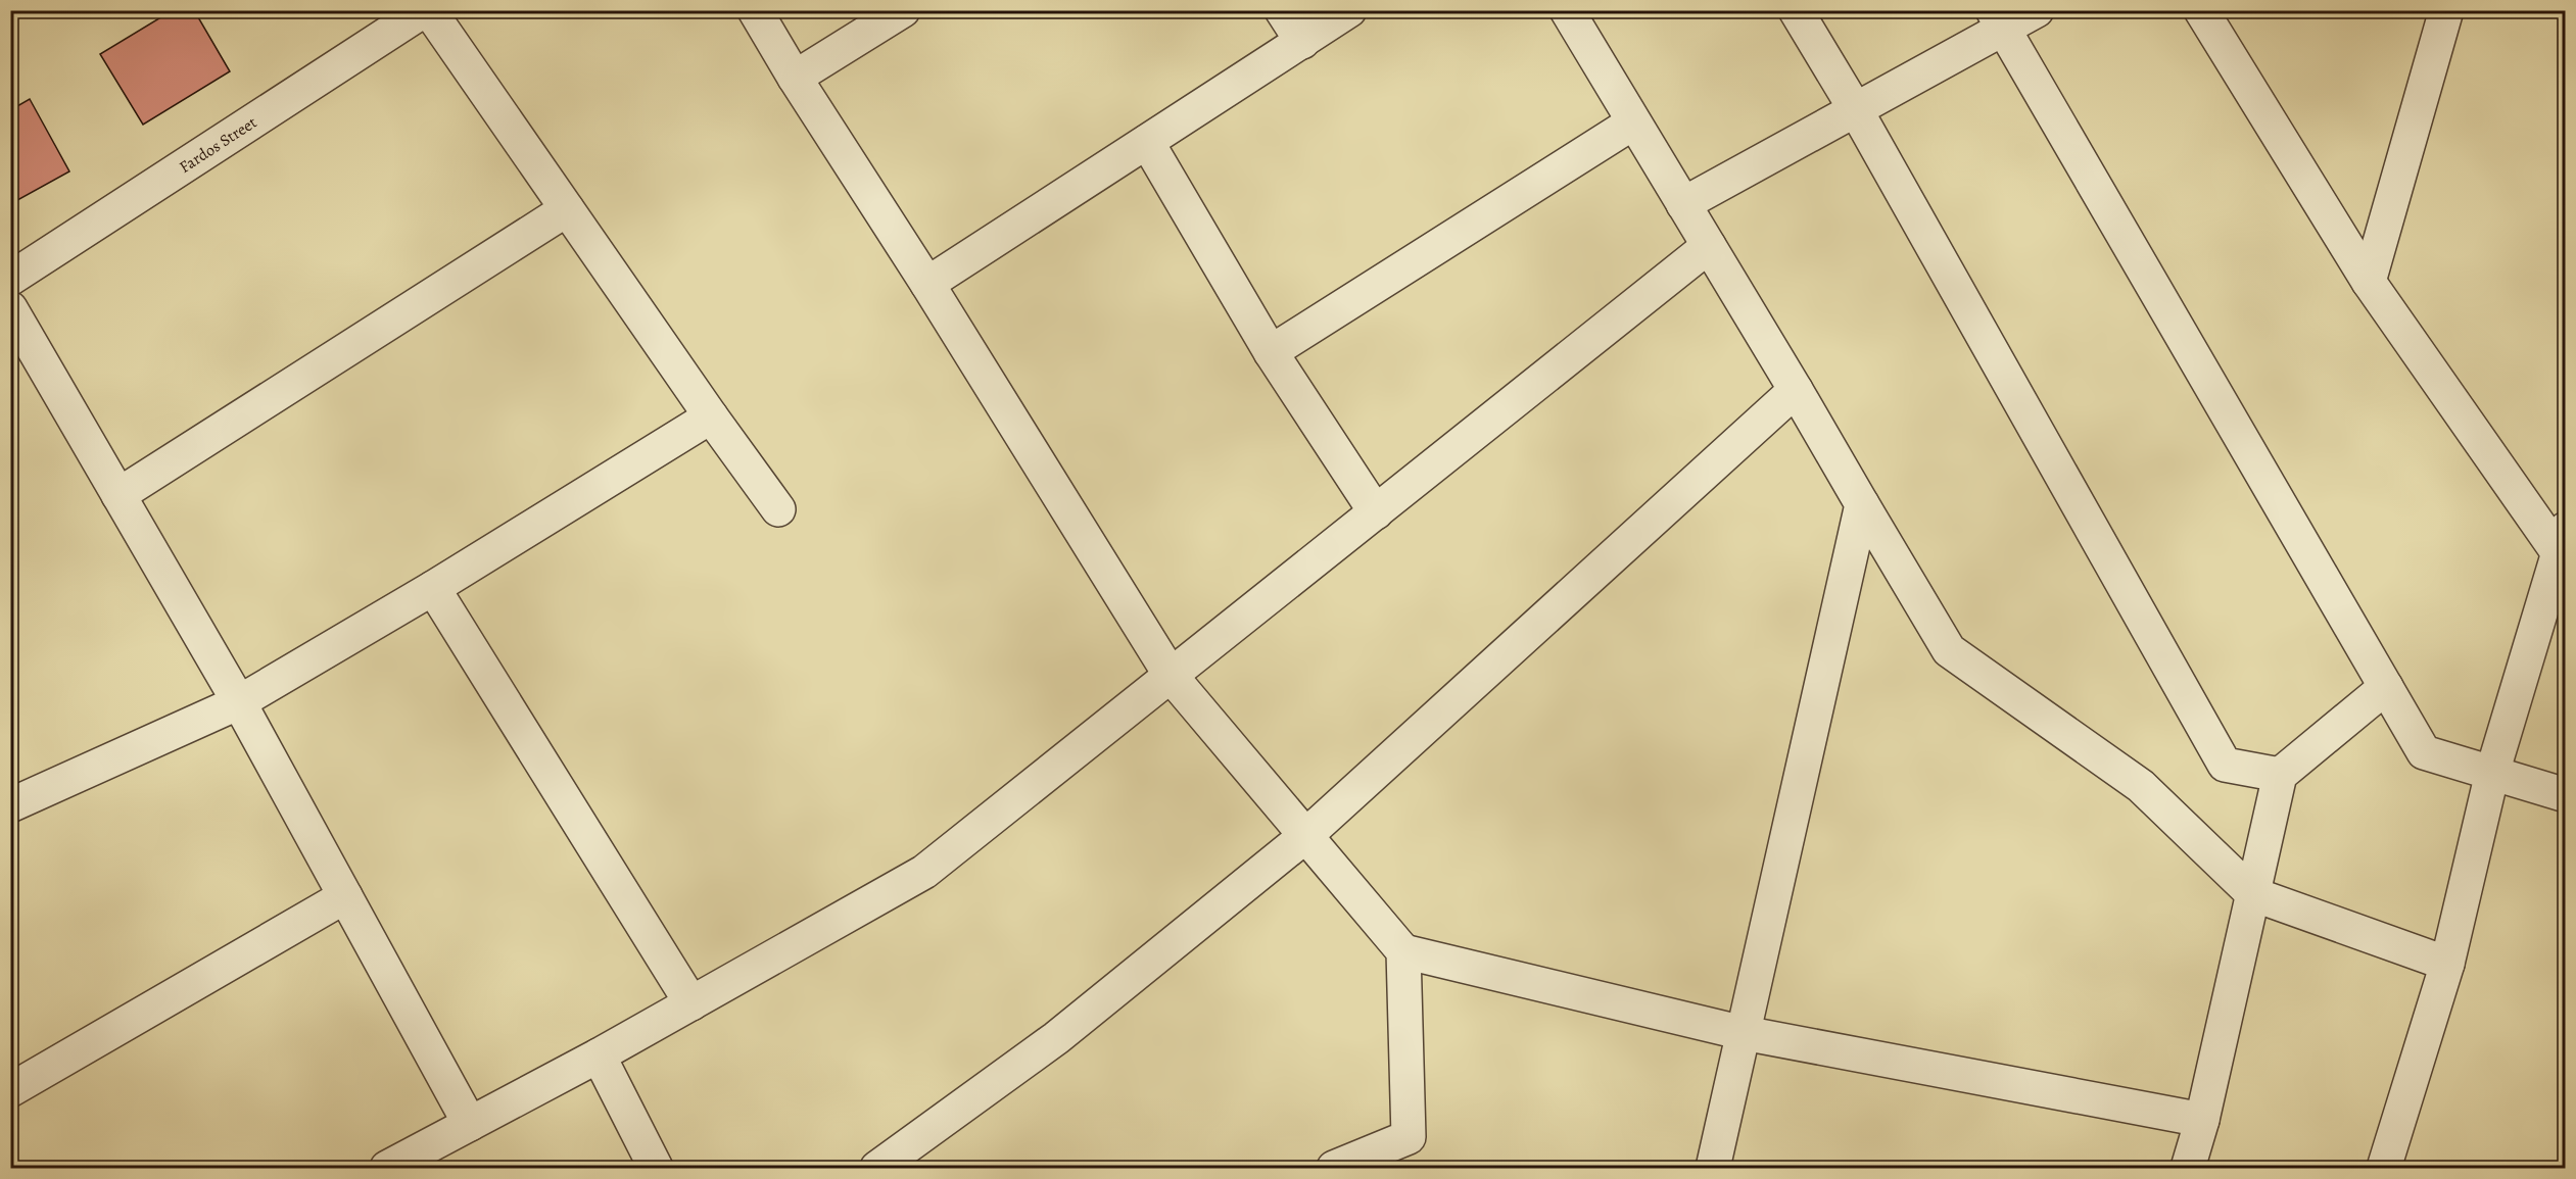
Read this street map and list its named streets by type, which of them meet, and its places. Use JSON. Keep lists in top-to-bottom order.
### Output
{
  "streets": {
    "street": ["Fardos Street"]
  }
}
